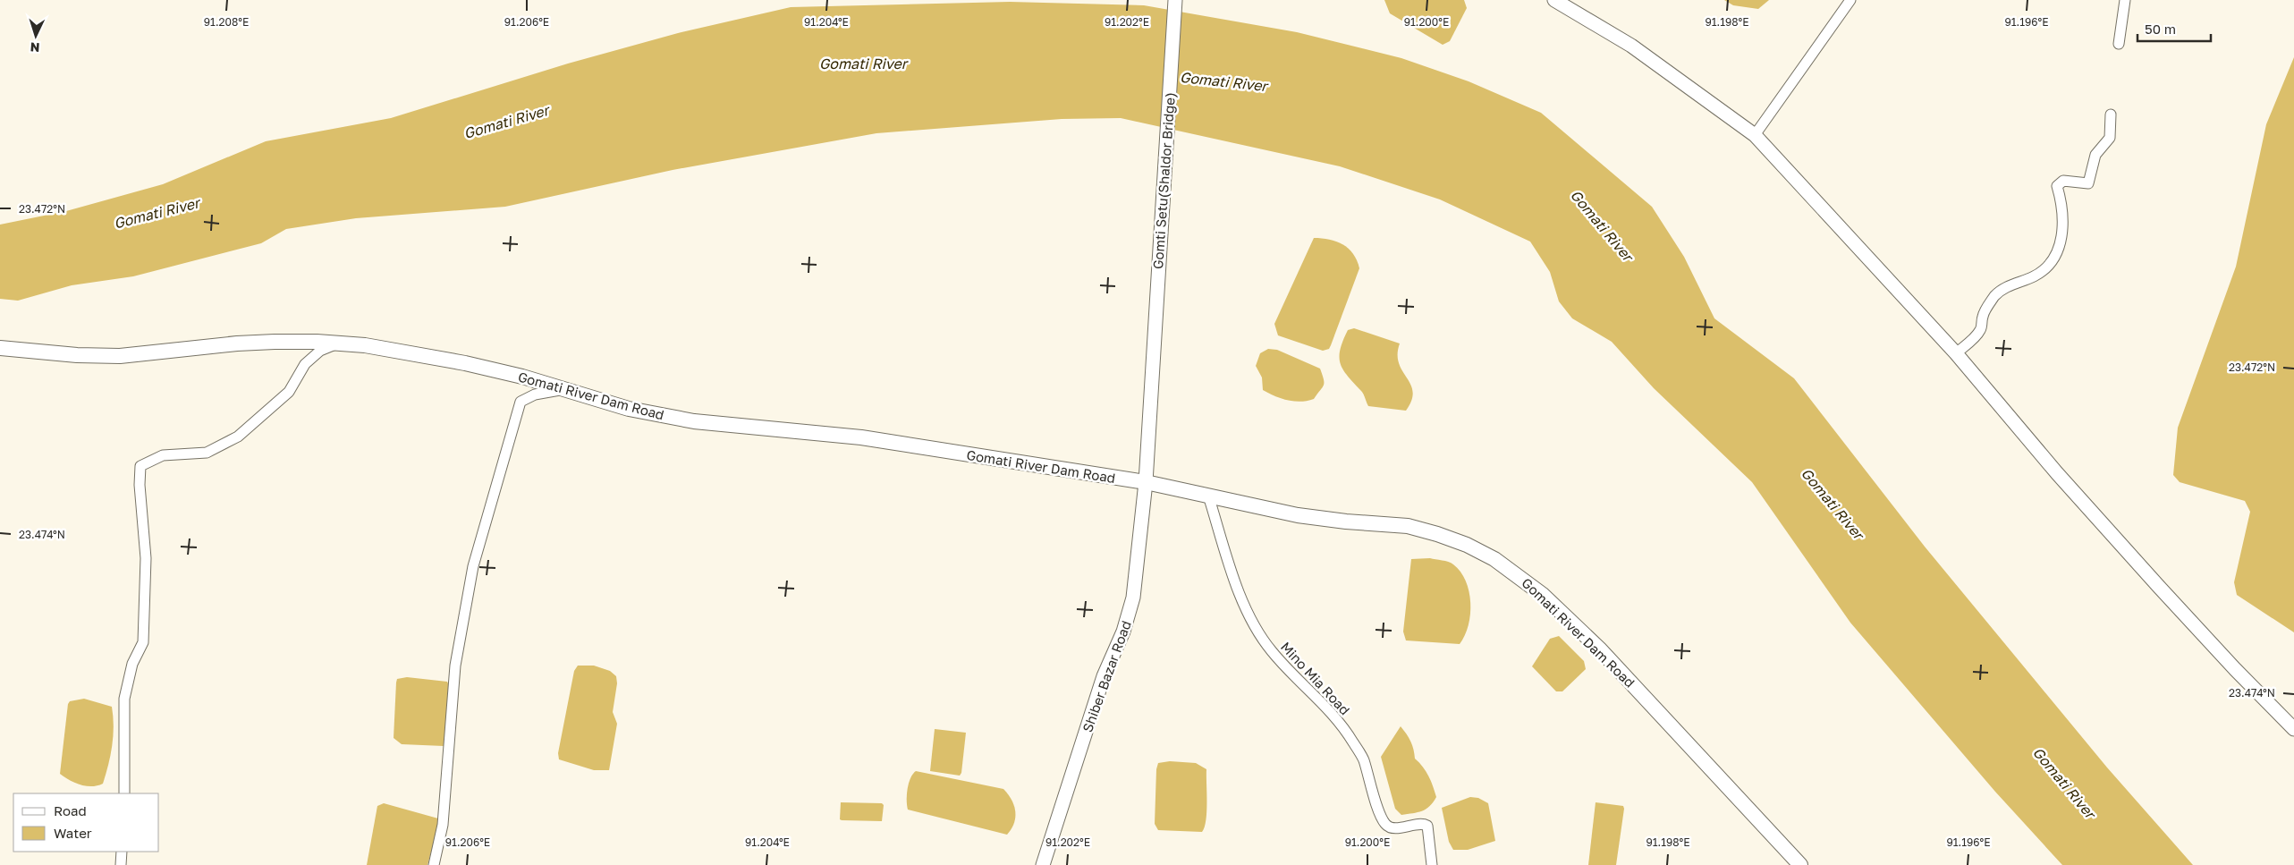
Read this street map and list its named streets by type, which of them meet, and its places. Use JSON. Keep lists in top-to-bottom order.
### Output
{
  "streets": {
    "main road": ["Gomati River Dam Road"],
    "street": ["Gomti Setu(Shaldor Bridge)", "Shiber Bazar Road", "Mino Mia Road"]
  },
  "crossings": [
    ["Gomti Setu(Shaldor Bridge)", "Gomati River Dam Road"],
    ["Gomti Setu(Shaldor Bridge)", "Shiber Bazar Road"],
    ["Gomati River Dam Road", "Shiber Bazar Road"],
    ["Gomati River Dam Road", "Mino Mia Road"]
  ],
  "water": ["Gomati River"],
  "legend": ["Road", "Water"],
  "scale_bar": "50 m",
  "north": "bottom",
  "coordinates": [
    "91.208°E",
    "91.206°E",
    "91.204°E",
    "91.202°E",
    "91.200°E",
    "91.198°E",
    "91.196°E",
    "23.472°N",
    "23.474°N"
  ]
}
